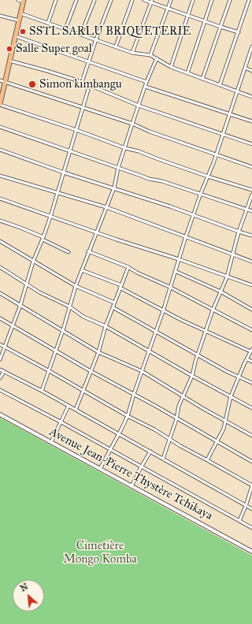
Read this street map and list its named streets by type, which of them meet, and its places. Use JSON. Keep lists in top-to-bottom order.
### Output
{
  "streets": {
    "street": ["Avenue Jean-Pierre Thystère Tchikaya"]
  },
  "parks": ["Cimetière Mongo Komba"],
  "places": ["SSTL SARLU BRIQUETERIE", "Salle Super goal", "Simon kimbangu"],
  "north": "top left"
}
